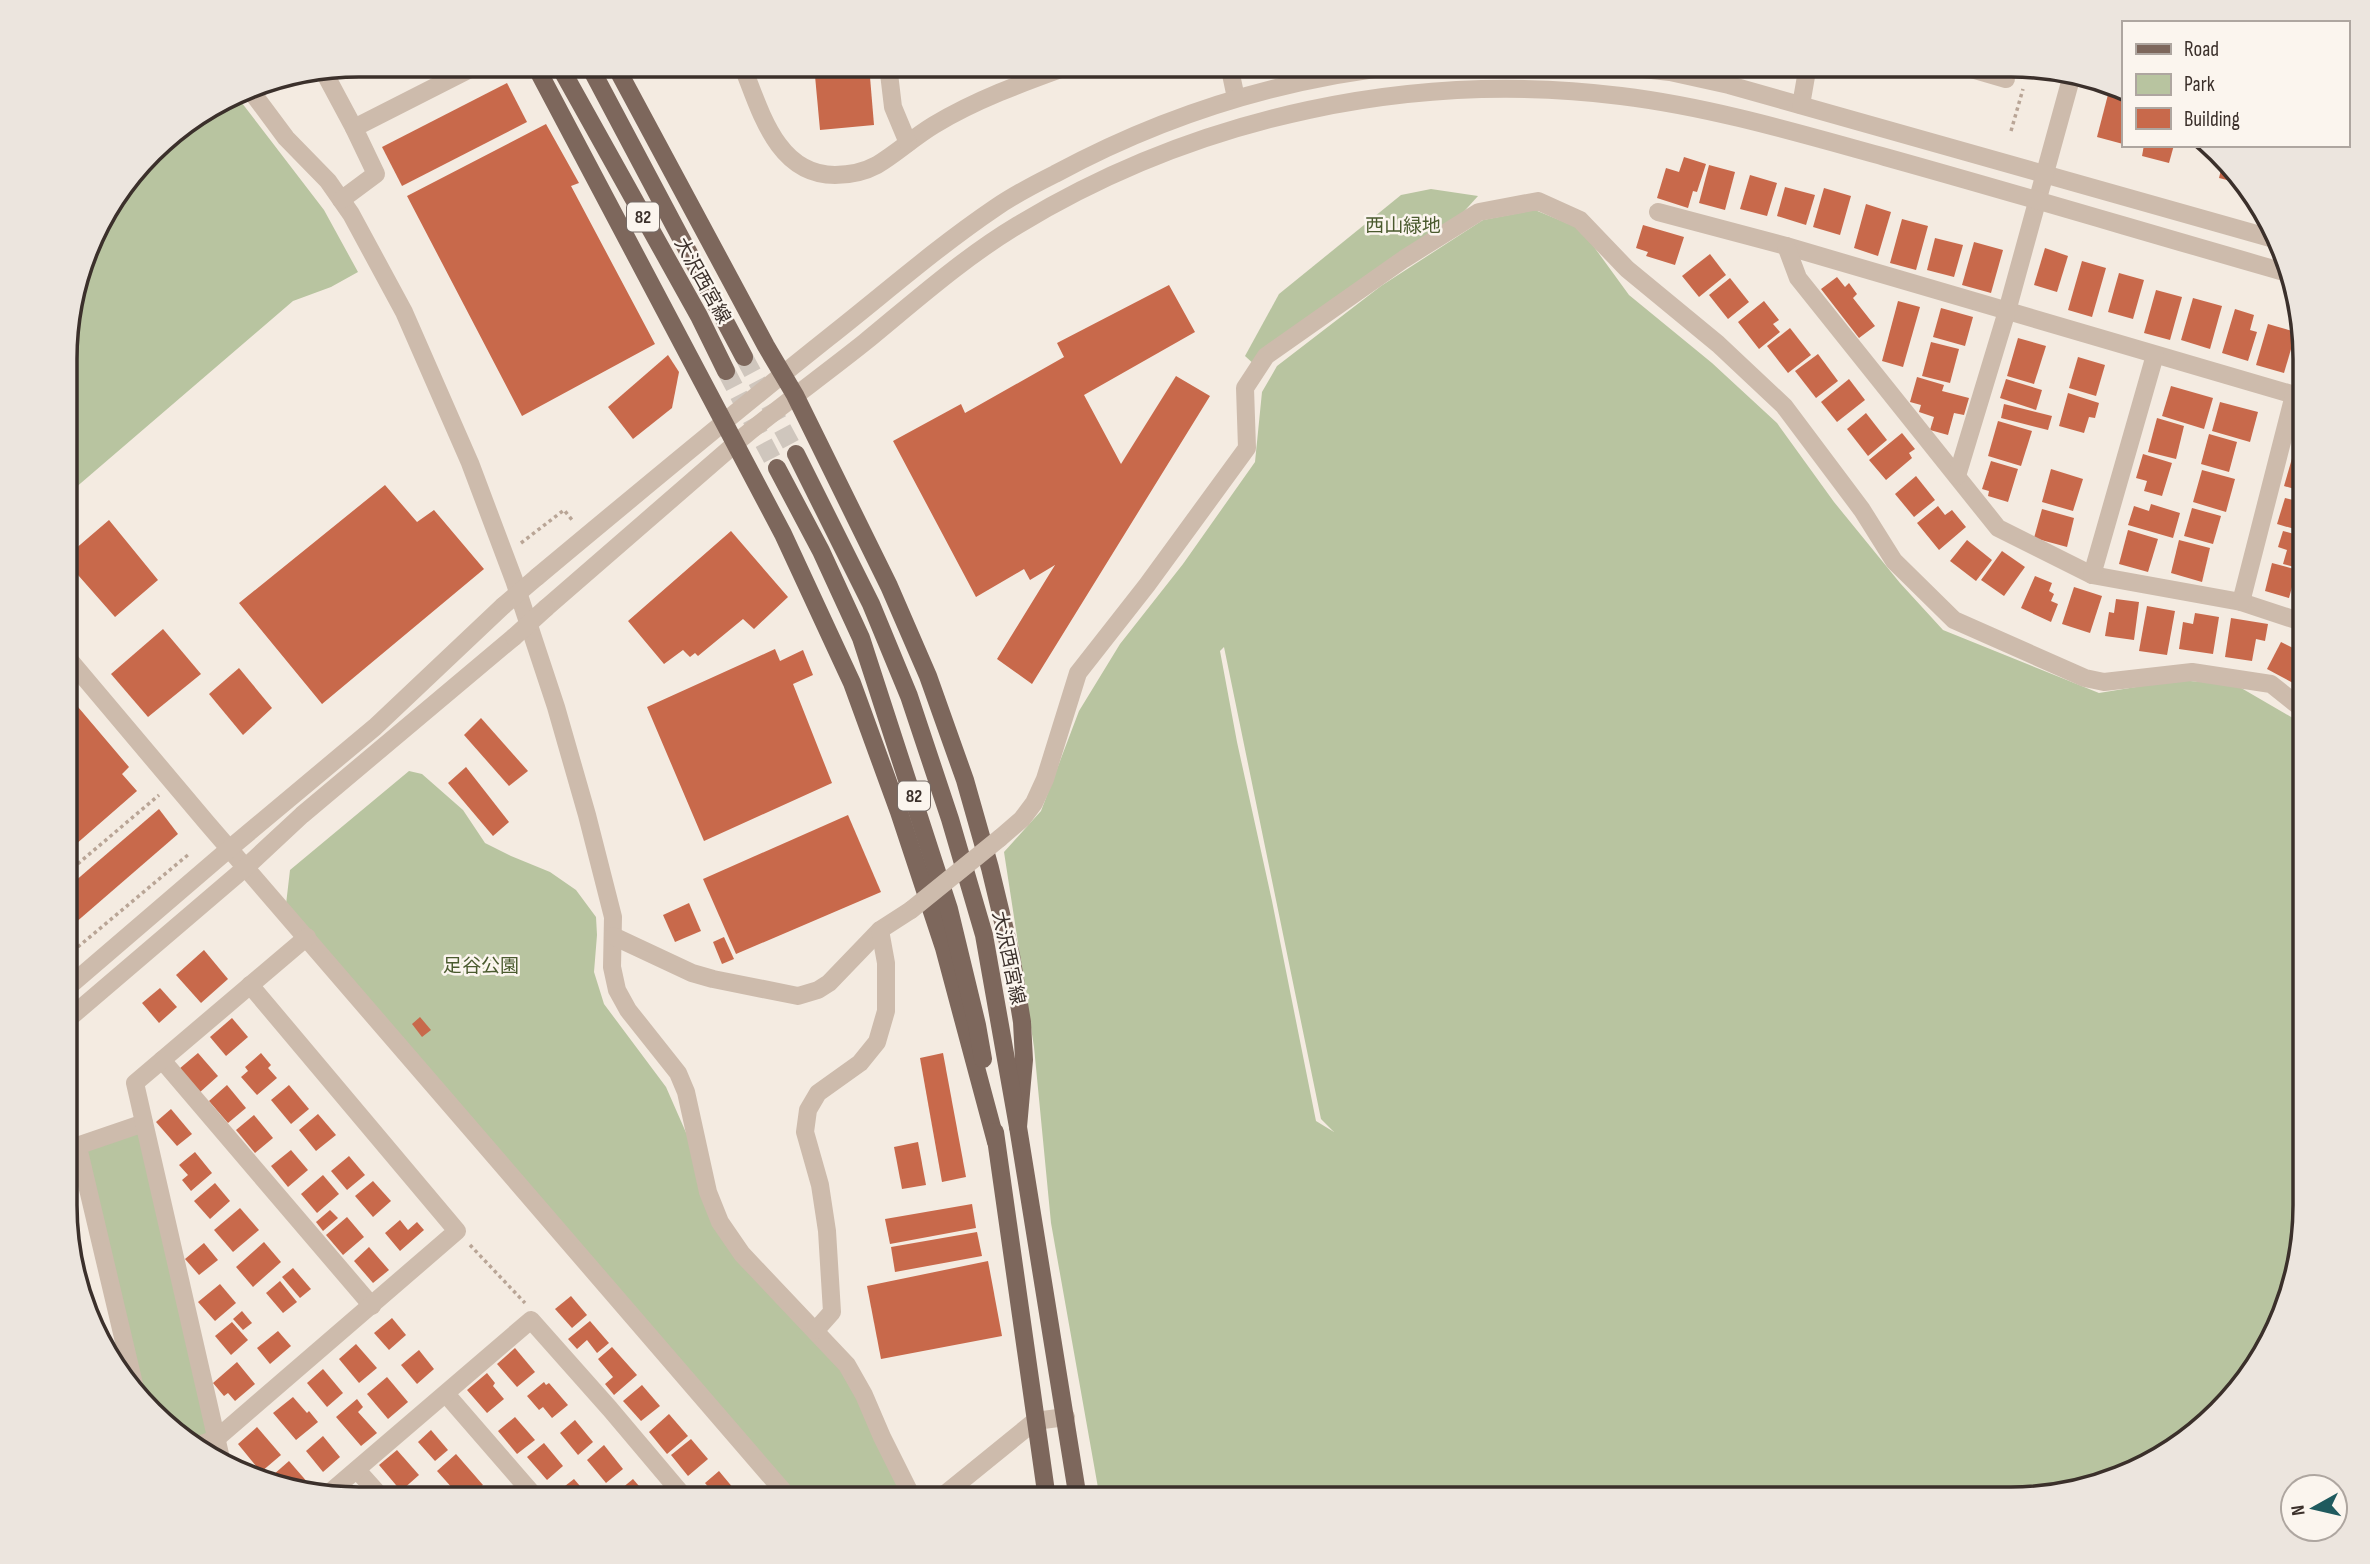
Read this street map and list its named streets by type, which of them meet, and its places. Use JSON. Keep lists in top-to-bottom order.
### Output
{
  "streets": {
    "main road": ["82", "大沢西宮線"]
  },
  "parks": ["西山緑地", "足谷公園"],
  "legend": ["Road", "Park", "Building"],
  "north": "left"
}
